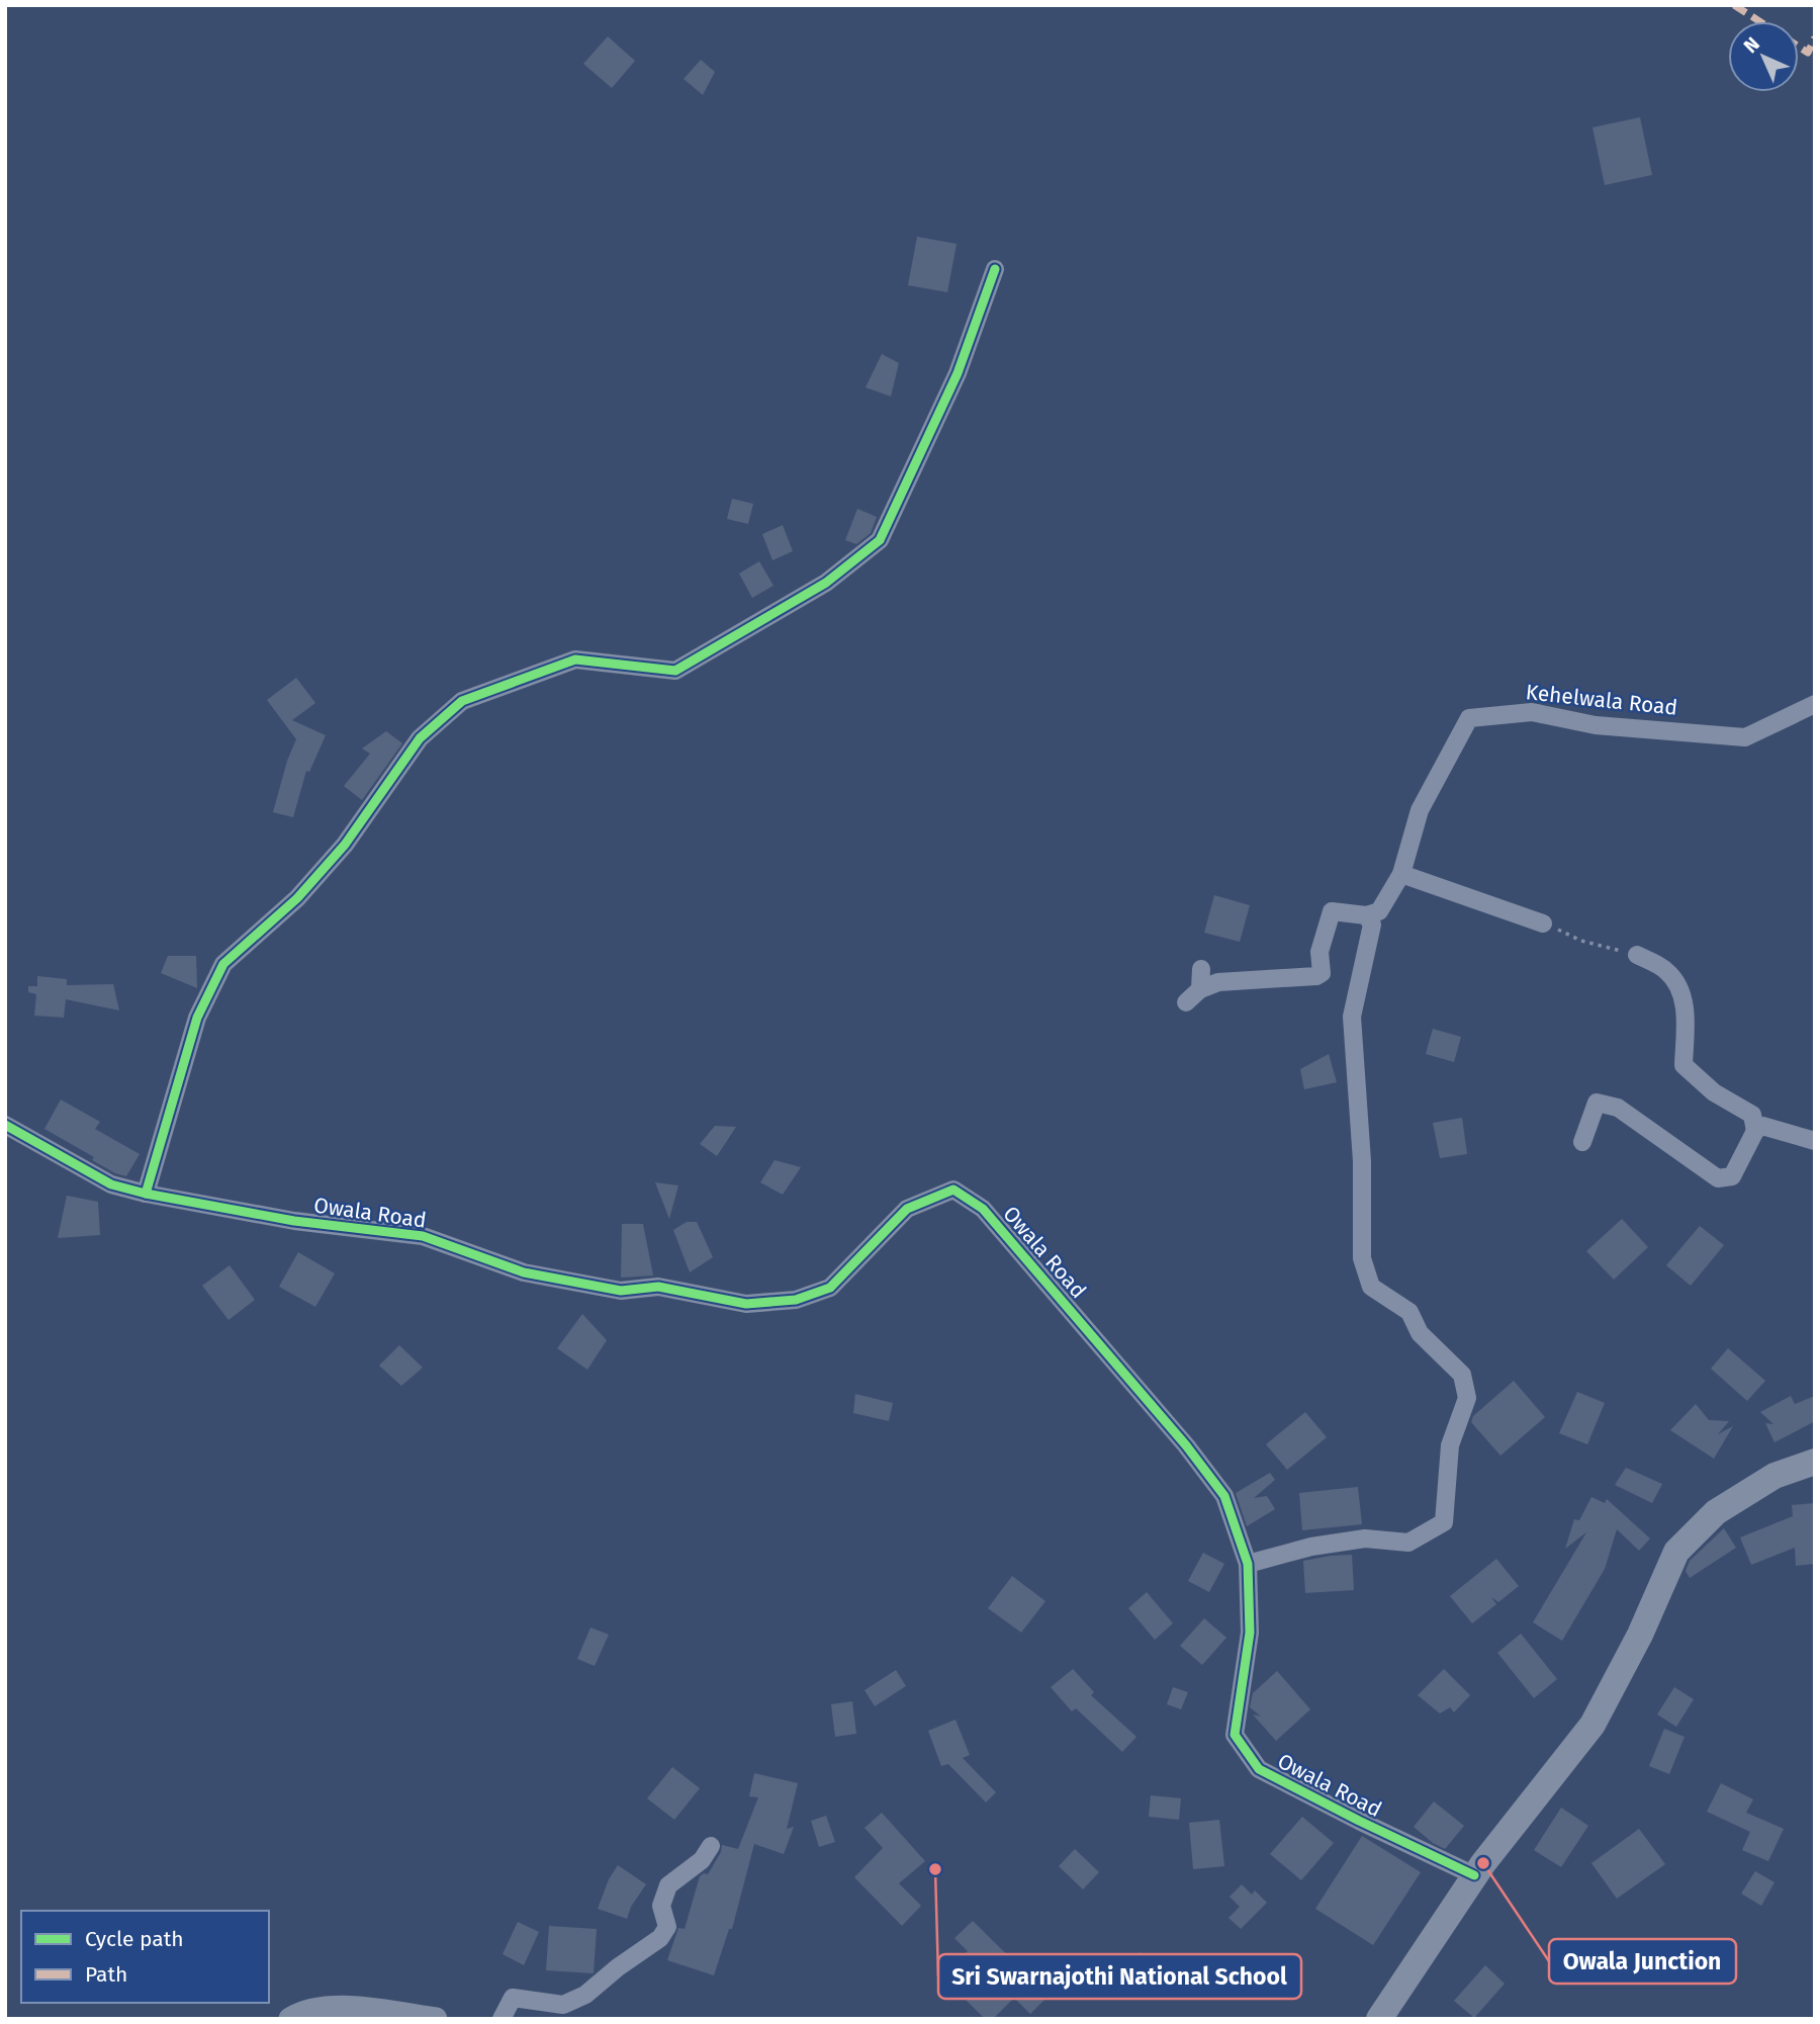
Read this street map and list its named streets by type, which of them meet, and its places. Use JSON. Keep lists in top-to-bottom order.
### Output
{
  "streets": {
    "street": ["Kehelwala Road", "Owala Road"]
  },
  "places": ["Owala Junction", "Sri Swarnajothi National School"],
  "legend": ["Cycle path", "Path"],
  "north": "top left"
}
